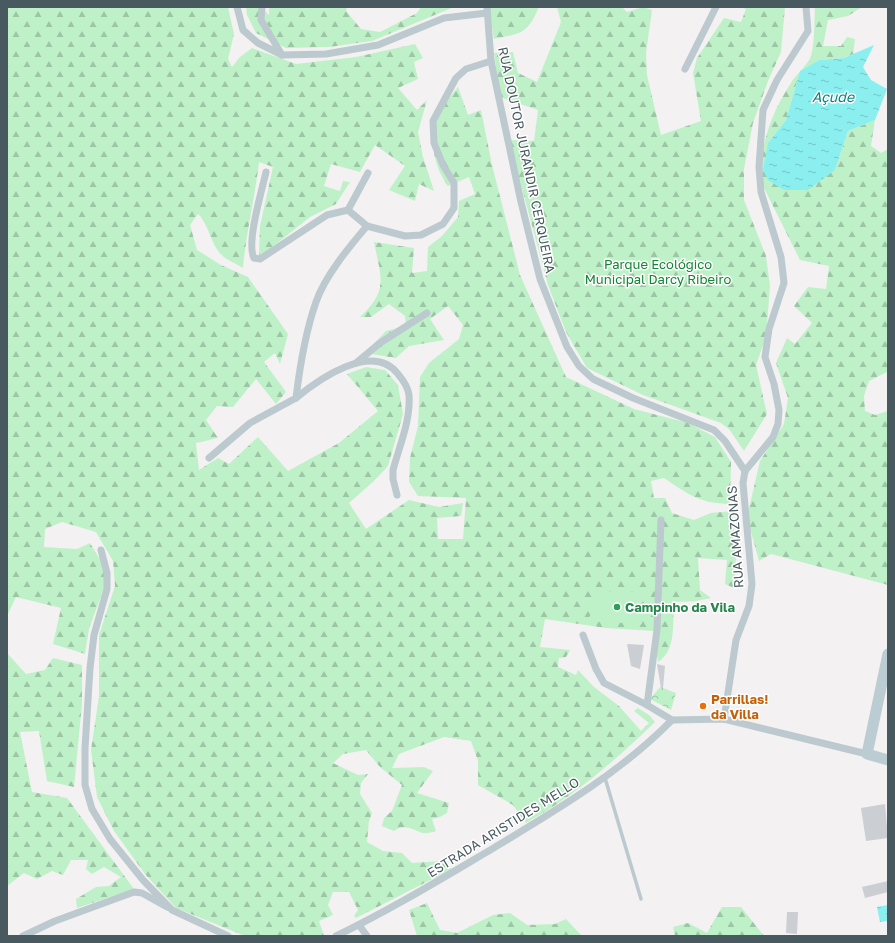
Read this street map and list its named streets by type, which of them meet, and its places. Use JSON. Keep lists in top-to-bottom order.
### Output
{
  "streets": {
    "street": ["RUA DOUTOR JURANDIR CERQUEIRA", "RUA AMAZONAS", "ESTRADA ARISTIDES MELLO"]
  },
  "crossings": [
    ["RUA DOUTOR JURANDIR CERQUEIRA", "RUA AMAZONAS"]
  ],
  "water": ["Açude"],
  "parks": ["Parque Ecológico Municipal Darcy Ribeiro"],
  "places": ["Campinho da Vila", "Parrillas! da Villa"]
}
